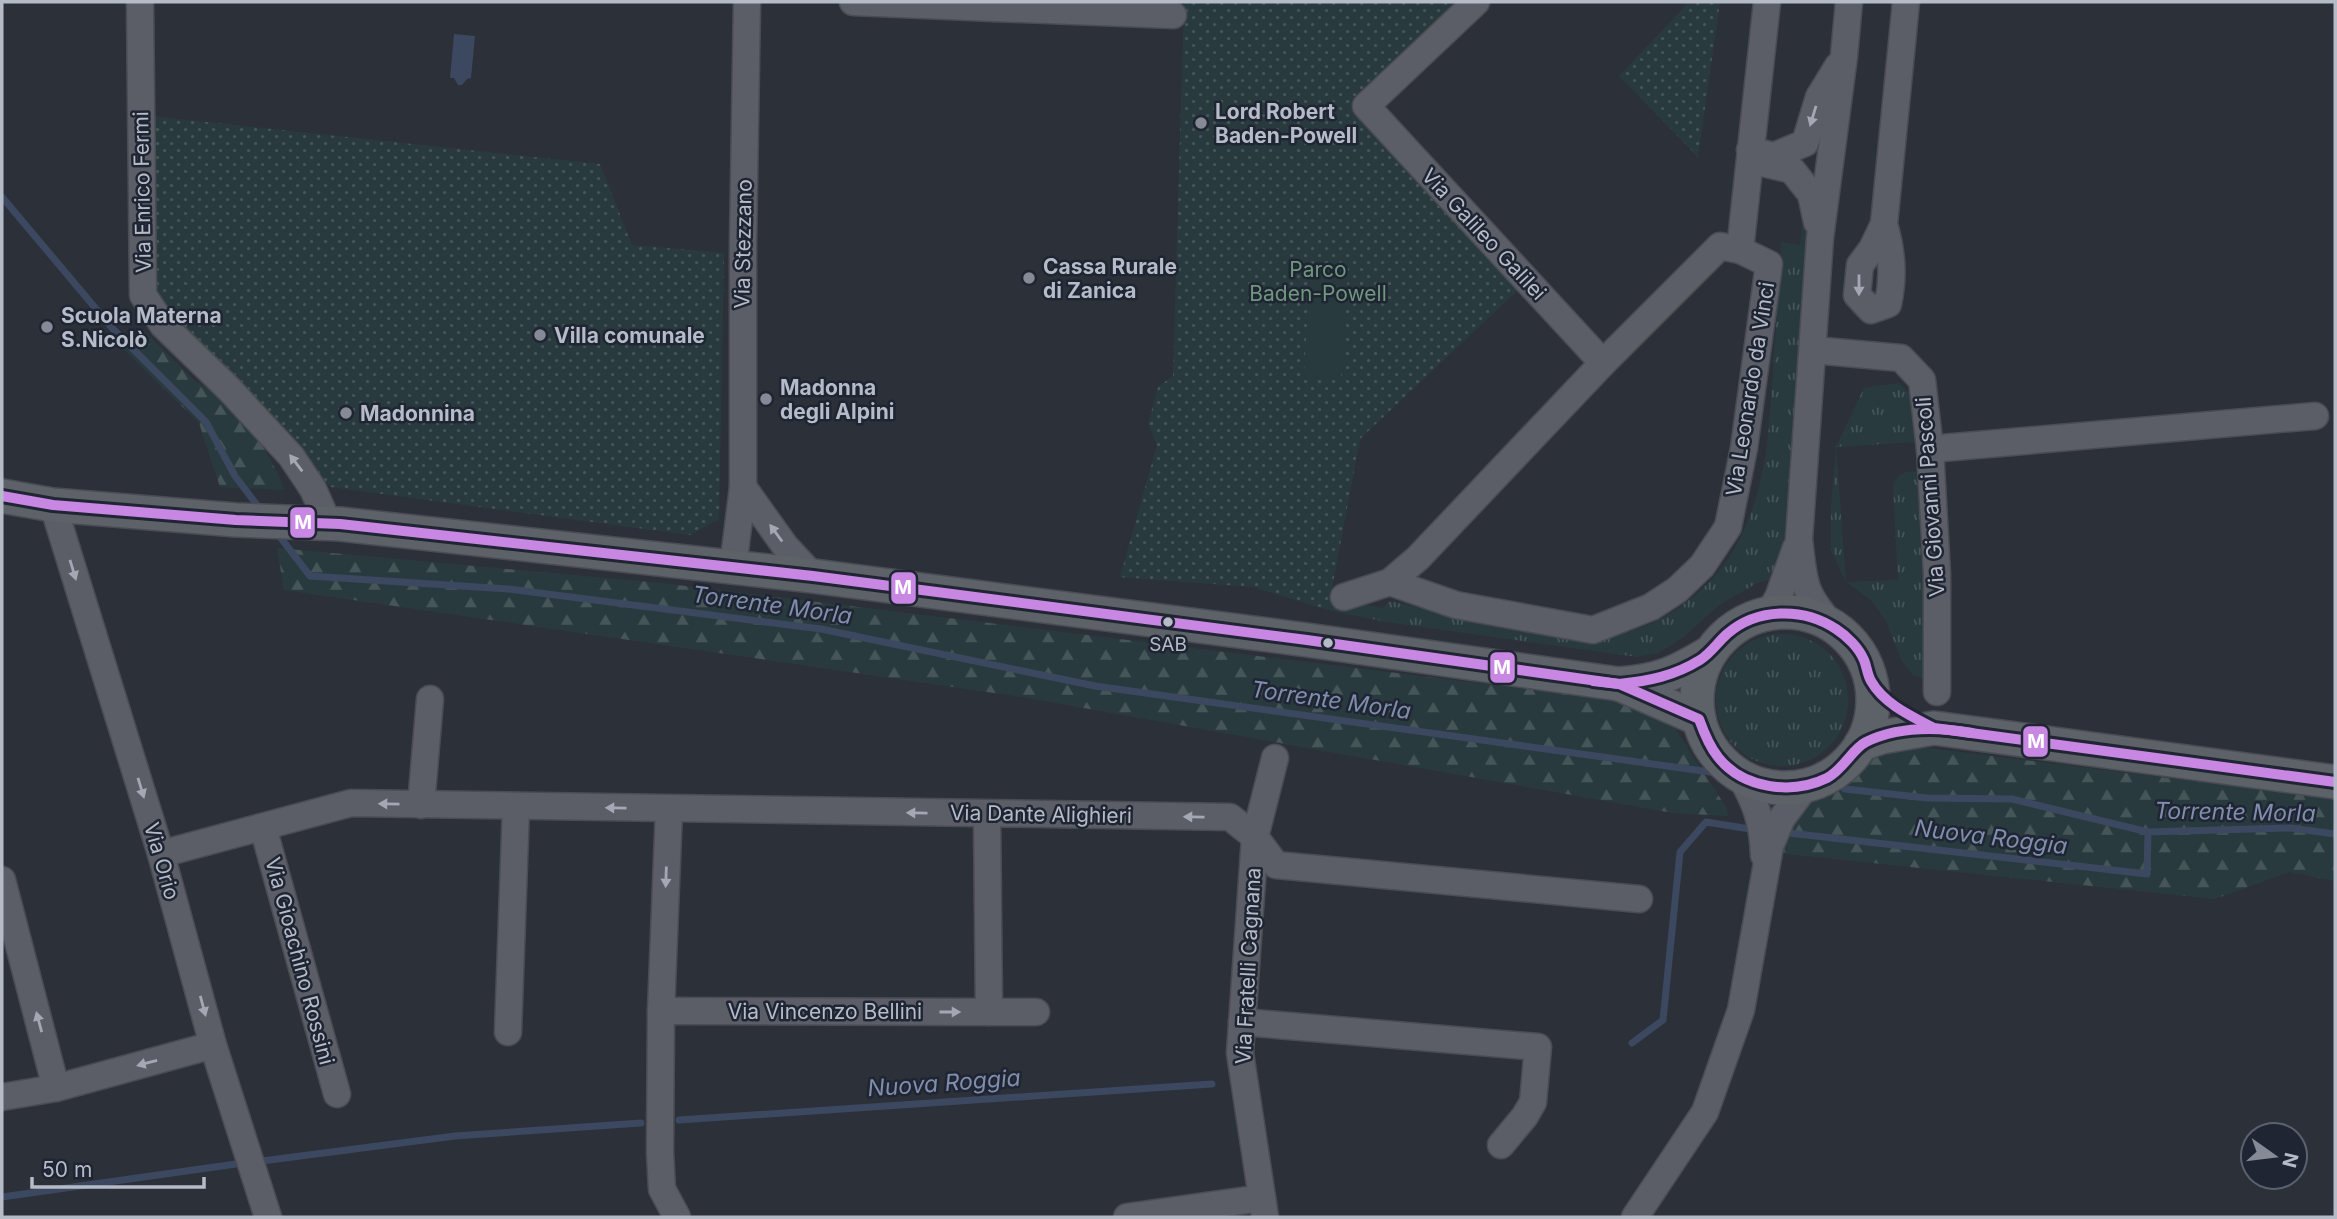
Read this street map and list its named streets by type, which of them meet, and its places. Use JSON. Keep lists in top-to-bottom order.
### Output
{
  "streets": {
    "street": [
      "Via Enrico Fermi",
      "Via Galileo Galilei",
      "Via Stezzano",
      "Via Leonardo da Vinci",
      "Via Giovanni Pascoli",
      "Via Dante Alighieri",
      "Via Orio",
      "Via Gioachino Rossini",
      "Via Fratelli Cagnana",
      "Via Vincenzo Bellini"
    ]
  },
  "crossings": [
    ["Via Dante Alighieri", "Via Orio"],
    ["Via Dante Alighieri", "Via Gioachino Rossini"],
    ["Via Dante Alighieri", "Via Fratelli Cagnana"]
  ],
  "one_way": ["Via Enrico Fermi", "Via Dante Alighieri", "Via Vincenzo Bellini"],
  "water": ["Torrente Morla", "Nuova Roggia"],
  "parks": ["Parco Baden-Powell"],
  "places": [
    "Lord Robert Baden-Powell",
    "Cassa Rurale di Zanica",
    "Scuola Materna S.Nicolò",
    "Villa comunale",
    "Madonna degli Alpini",
    "Madonnina",
    "SAB"
  ],
  "lines": ["transit line M"],
  "scale_bar": "50 m",
  "north": "right"
}
